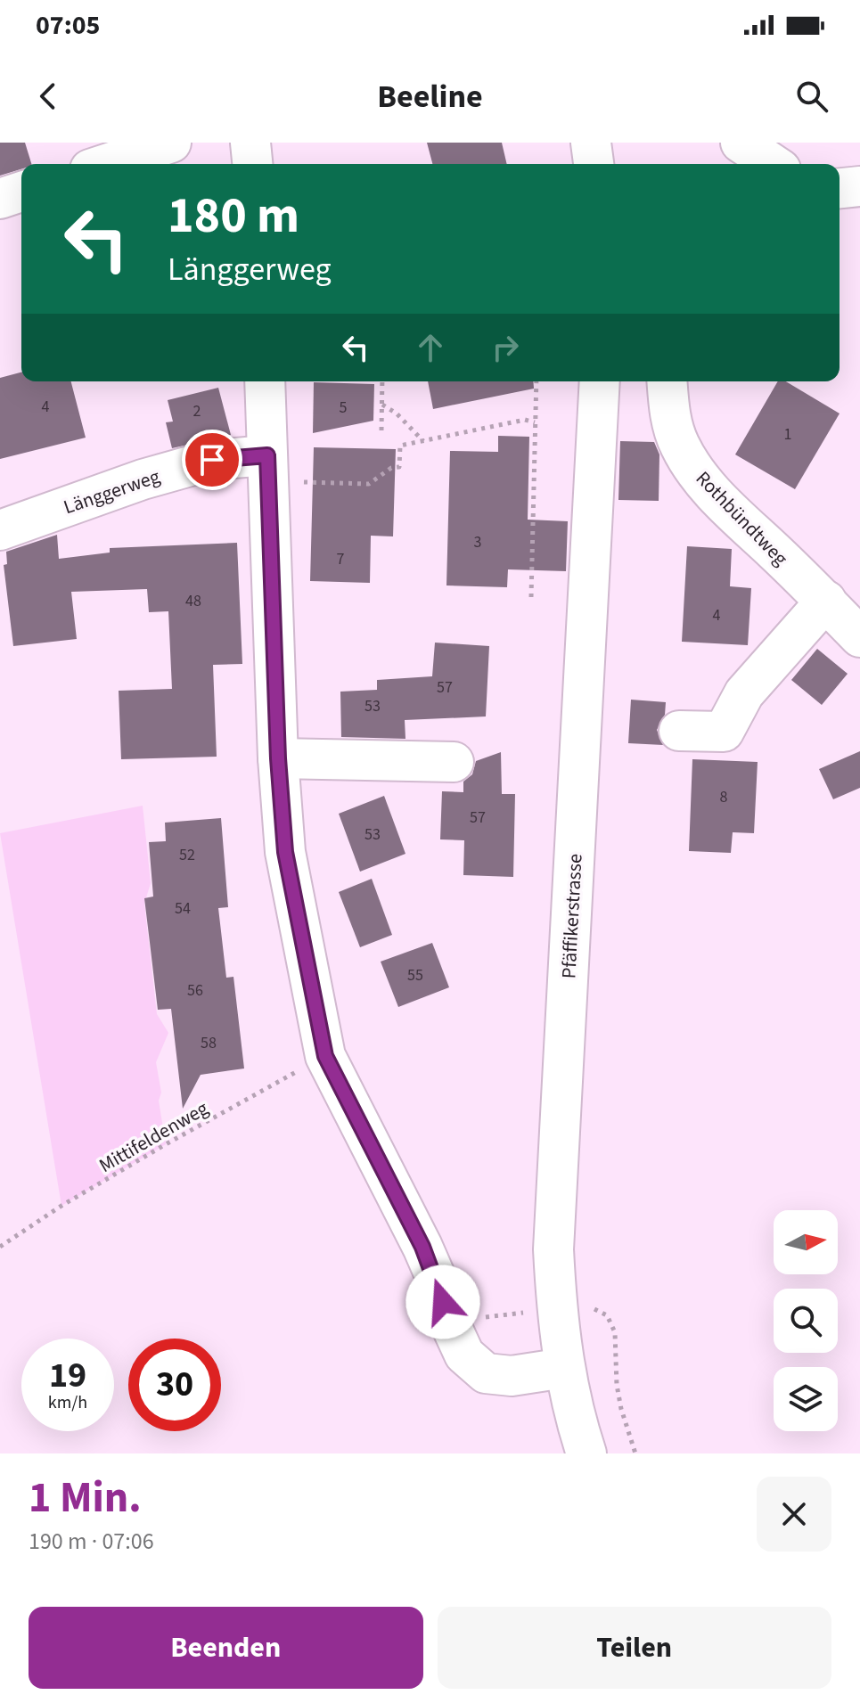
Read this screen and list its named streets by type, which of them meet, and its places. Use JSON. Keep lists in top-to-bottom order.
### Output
{
  "streets": {
    "street": ["Länggerweg", "Rothbündtweg", "Pfäffikerstrasse"],
    "path": ["Mittifeldenweg"]
  },
  "house_numbers": [
    "4",
    "5",
    "2",
    "1",
    "3",
    "7",
    "48",
    "4",
    "57",
    "53",
    "8",
    "57",
    "53",
    "52",
    "54",
    "55",
    "56",
    "58"
  ],
  "north": "right",
  "page": {
    "status": "07:05",
    "header": "Beeline",
    "turn": ["180 m", "Länggerweg"],
    "speed": "19 km/h",
    "limit": "30",
    "heading": ["1 Min.", "190 m · 07:06"],
    "buttons": ["Beenden", "Teilen"]
  }
}
